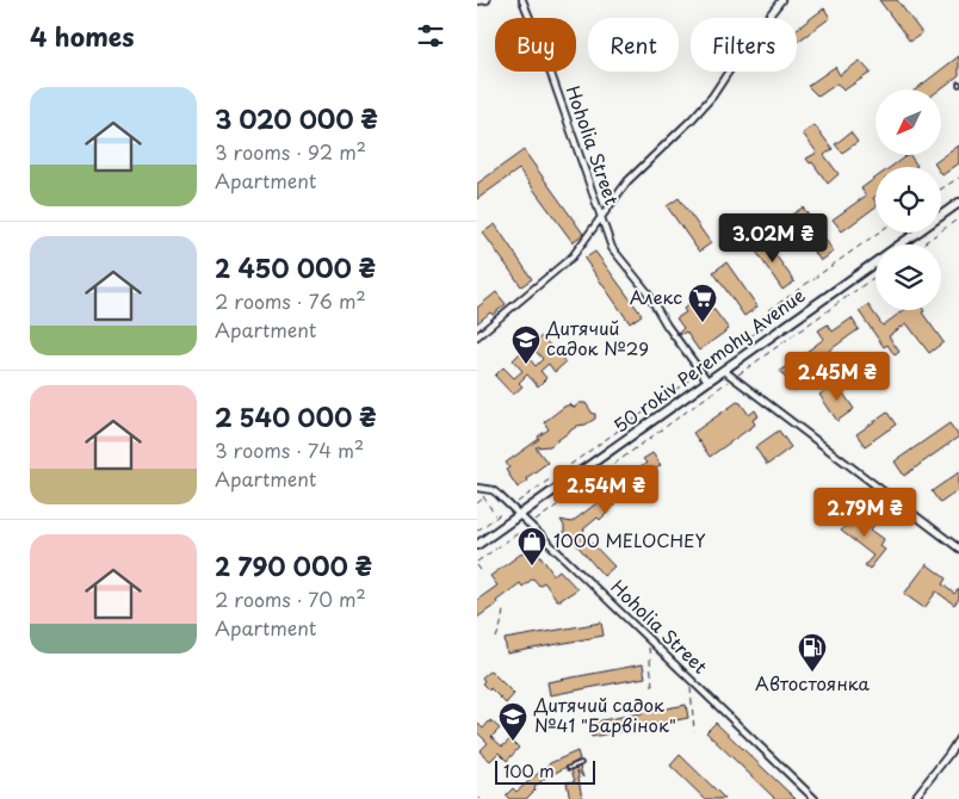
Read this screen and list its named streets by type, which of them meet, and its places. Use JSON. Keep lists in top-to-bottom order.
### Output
{
  "streets": {
    "main road": ["50 rokiv Peremohy Avenue"],
    "street": ["Hoholia Street"]
  },
  "crossings": [
    ["Hoholia Street", "50 rokiv Peremohy Avenue"]
  ],
  "places": {
    "supermarket": ["Алекс"],
    "school or university": ["Дитячий садок №29", "Дитячий садок №41 \"Барвінок\""],
    "shop": ["1000 MELOCHEY"],
    "fuel station": ["Автостоянка"]
  },
  "scale_bar": "100 m",
  "north": "bottom left",
  "page": {
    "heading": "4 homes",
    "chip": ["Buy", "Rent", "Filters"],
    "list": [
      {
        "name": "3 020 000 ₴",
        "note": "3 rooms · 92 m² · Apartment"
      },
      {
        "name": "2 450 000 ₴",
        "note": "2 rooms · 76 m² · Apartment"
      },
      {
        "name": "2 540 000 ₴",
        "note": "3 rooms · 74 m² · Apartment"
      },
      {
        "name": "2 790 000 ₴",
        "note": "2 rooms · 70 m² · Apartment"
      }
    ],
    "price": [
      "3.02M ₴",
      "2.45M ₴",
      "2.54M ₴",
      "2.79M ₴"
    ],
    "scale": "100 m"
  }
}
